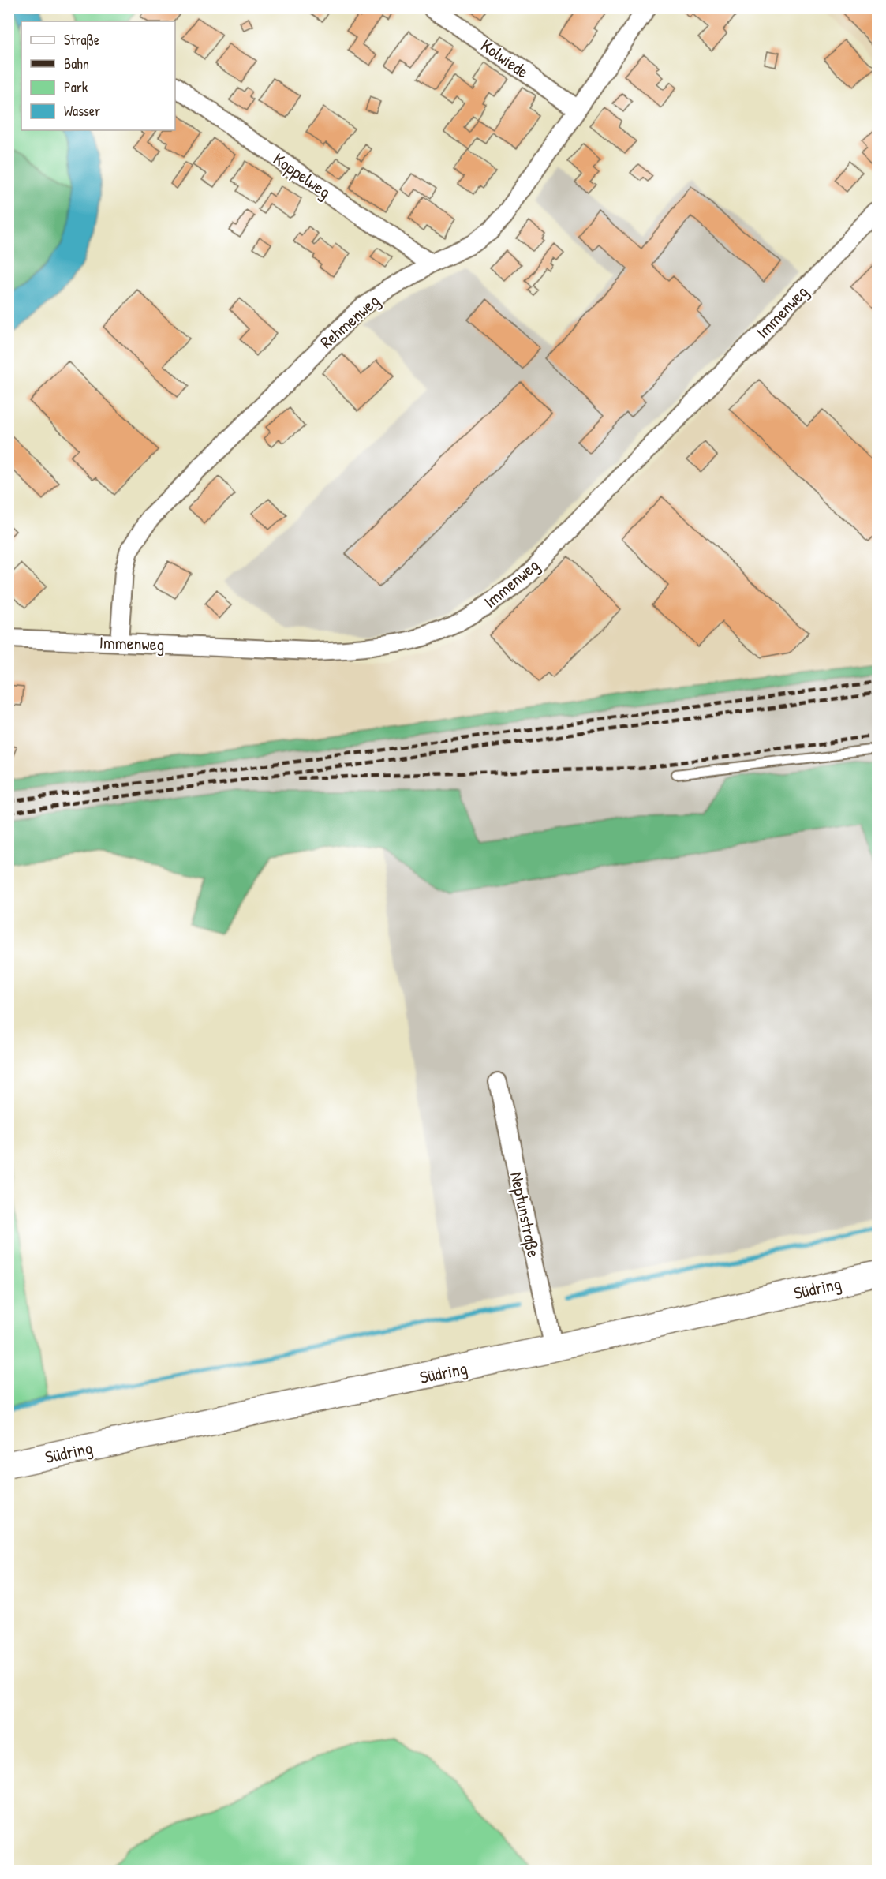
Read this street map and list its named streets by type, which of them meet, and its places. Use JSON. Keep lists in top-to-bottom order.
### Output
{
  "streets": {
    "main road": ["Südring"],
    "street": [
      "Kolwiede",
      "Koppelweg",
      "Immenweg",
      "Rehmenweg",
      "Neptunstraße"
    ]
  },
  "crossings": [
    ["Kolwiede", "Rehmenweg"],
    ["Koppelweg", "Rehmenweg"],
    ["Immenweg", "Rehmenweg"],
    ["Neptunstraße", "Südring"]
  ],
  "legend": [
    "Straße",
    "Bahn",
    "Park",
    "Wasser"
  ]
}
